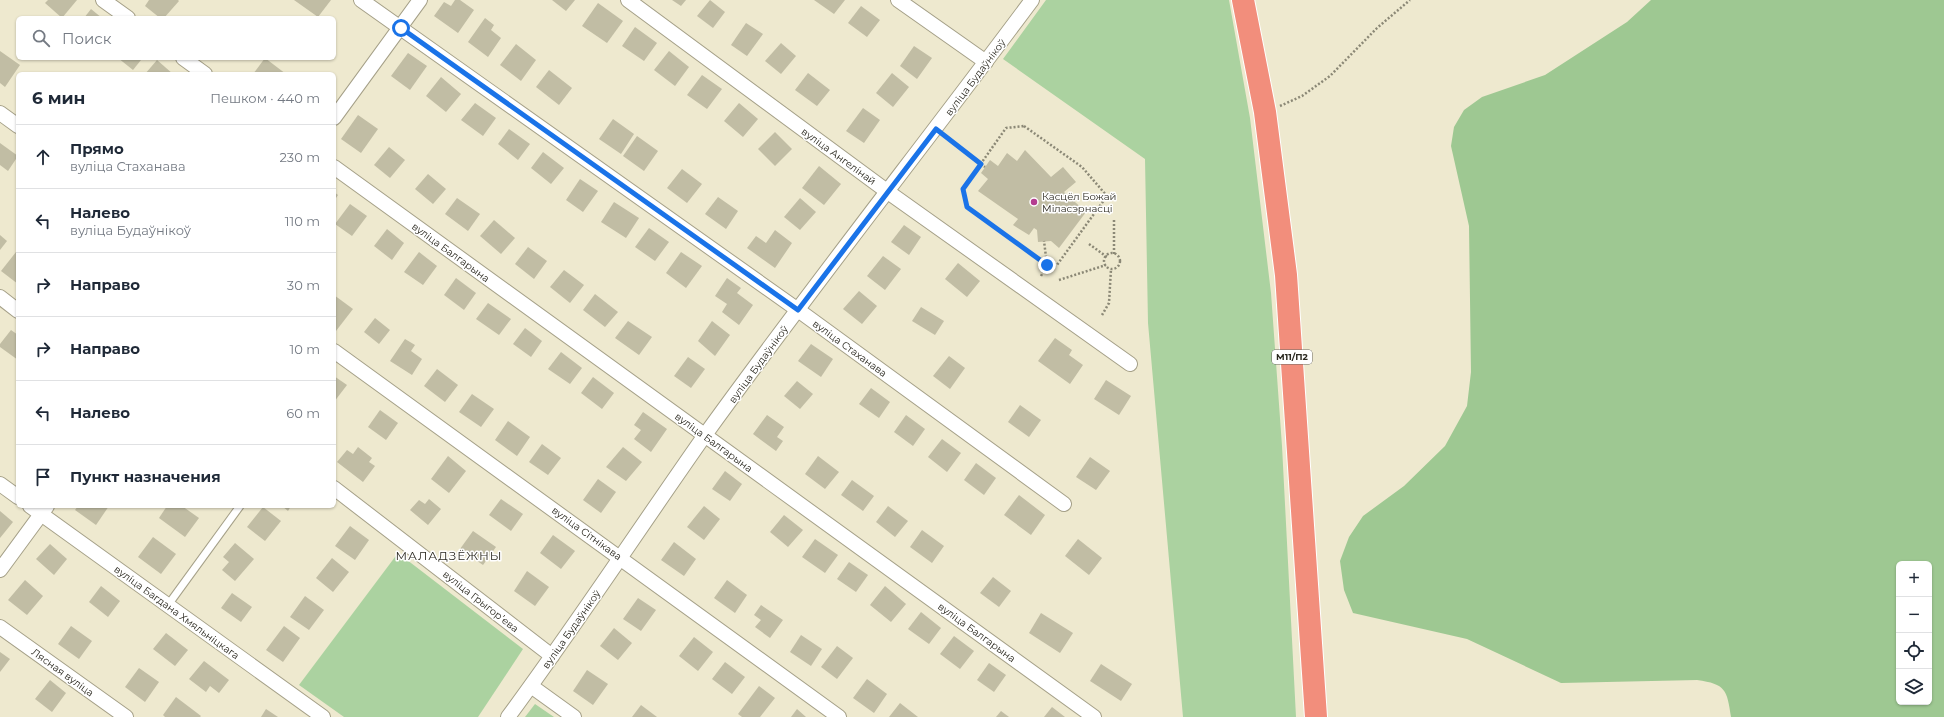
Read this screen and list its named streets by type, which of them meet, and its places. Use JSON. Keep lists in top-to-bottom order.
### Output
{
  "streets": {
    "highway": ["М11/П2"],
    "street": [
      "вуліца Будаўнікоў",
      "вуліца Ангелінай",
      "вуліца Балгарына",
      "вуліца Стаханава",
      "вуліца Сітнікава",
      "вуліца Грыгорʼева",
      "вуліца Багдана Хмяльніцкага",
      "Лясная вуліца"
    ]
  },
  "crossings": [
    ["вуліца Будаўнікоў", "вуліца Ангелінай"],
    ["вуліца Будаўнікоў", "вуліца Балгарына"],
    ["вуліца Будаўнікоў", "вуліца Стаханава"],
    ["вуліца Будаўнікоў", "вуліца Сітнікава"],
    ["вуліца Будаўнікоў", "вуліца Грыгорʼева"]
  ],
  "districts": ["МАЛАДЗЁЖНЫ"],
  "places": ["Касцёл Божай Міласэрнасці"],
  "page": {
    "search": "Поиск",
    "heading": ["6 мин", "Пешком · 440 m"],
    "list": [
      ["Прямо", "вуліца Стаханава", "230 m"],
      ["Налево", "вуліца Будаўнікоў", "110 m"],
      ["Направо", "30 m"],
      ["Направо", "10 m"],
      ["Налево", "60 m"],
      "Пункт назначения"
    ],
    "map_buttons": ["+", "−"]
  }
}
